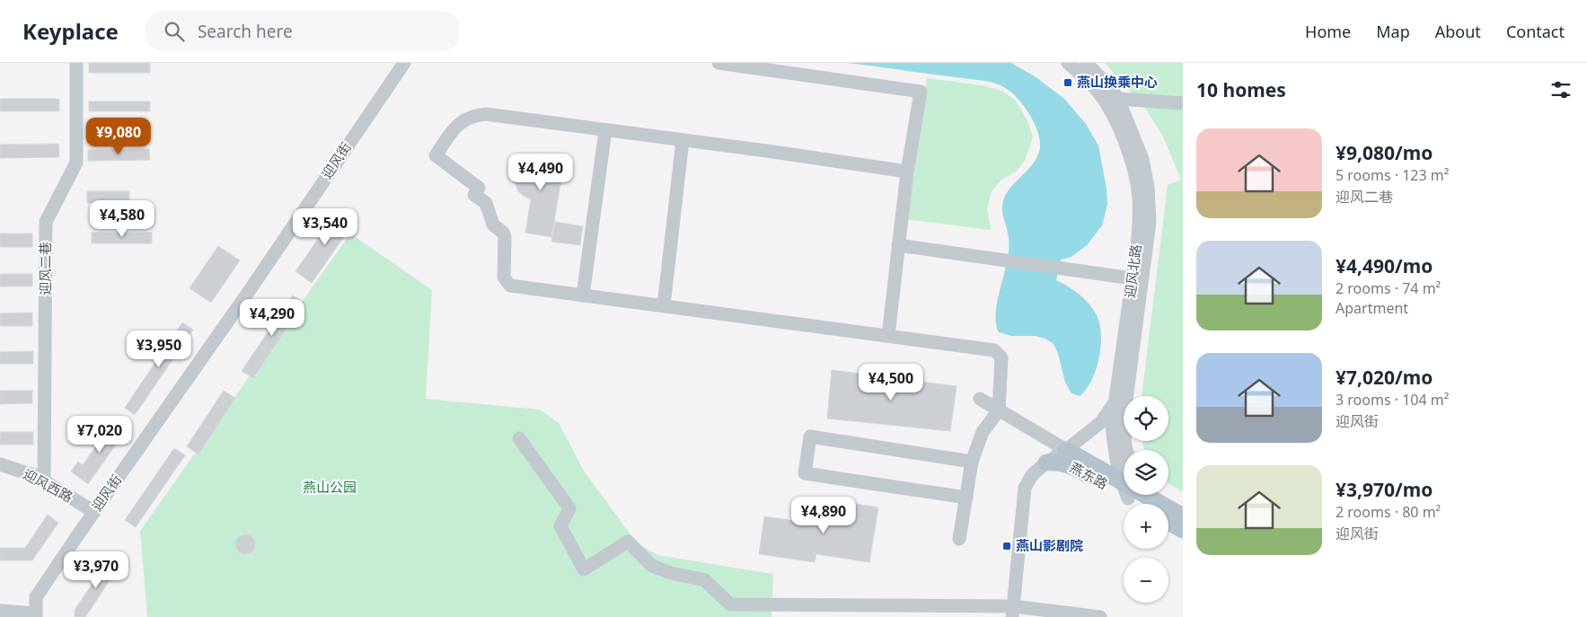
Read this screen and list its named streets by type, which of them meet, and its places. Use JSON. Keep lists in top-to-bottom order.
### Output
{
  "streets": {
    "main road": ["燕东路"],
    "street": [
      "迎风街",
      "迎风二巷",
      "迎风北路",
      "迎风西路"
    ]
  },
  "crossings": [
    ["迎风街", "迎风西路"],
    ["迎风二巷", "迎风西路"],
    ["迎风北路", "燕东路"]
  ],
  "parks": ["燕山公园"],
  "places": {
    "transit": ["燕山换乘中心", "燕山影剧院"]
  },
  "page": {
    "header": "Keyplace",
    "search": "Search here",
    "nav": [
      "Home",
      "Map",
      "About",
      "Contact"
    ],
    "heading": "10 homes",
    "list": [
      {
        "name": "¥9,080/mo",
        "note": "5 rooms · 123 m² · 迎风二巷"
      },
      {
        "name": "¥4,490/mo",
        "note": "2 rooms · 74 m² · Apartment"
      },
      {
        "name": "¥7,020/mo",
        "note": "3 rooms · 104 m² · 迎风街"
      },
      {
        "name": "¥3,970/mo",
        "note": "2 rooms · 80 m² · 迎风街"
      }
    ],
    "price": [
      "¥9,080",
      "¥4,490",
      "¥4,580",
      "¥3,540",
      "¥4,290",
      "¥3,950",
      "¥4,500",
      "¥7,020",
      "¥4,890",
      "¥3,970"
    ],
    "map_buttons": ["+", "−"]
  }
}
